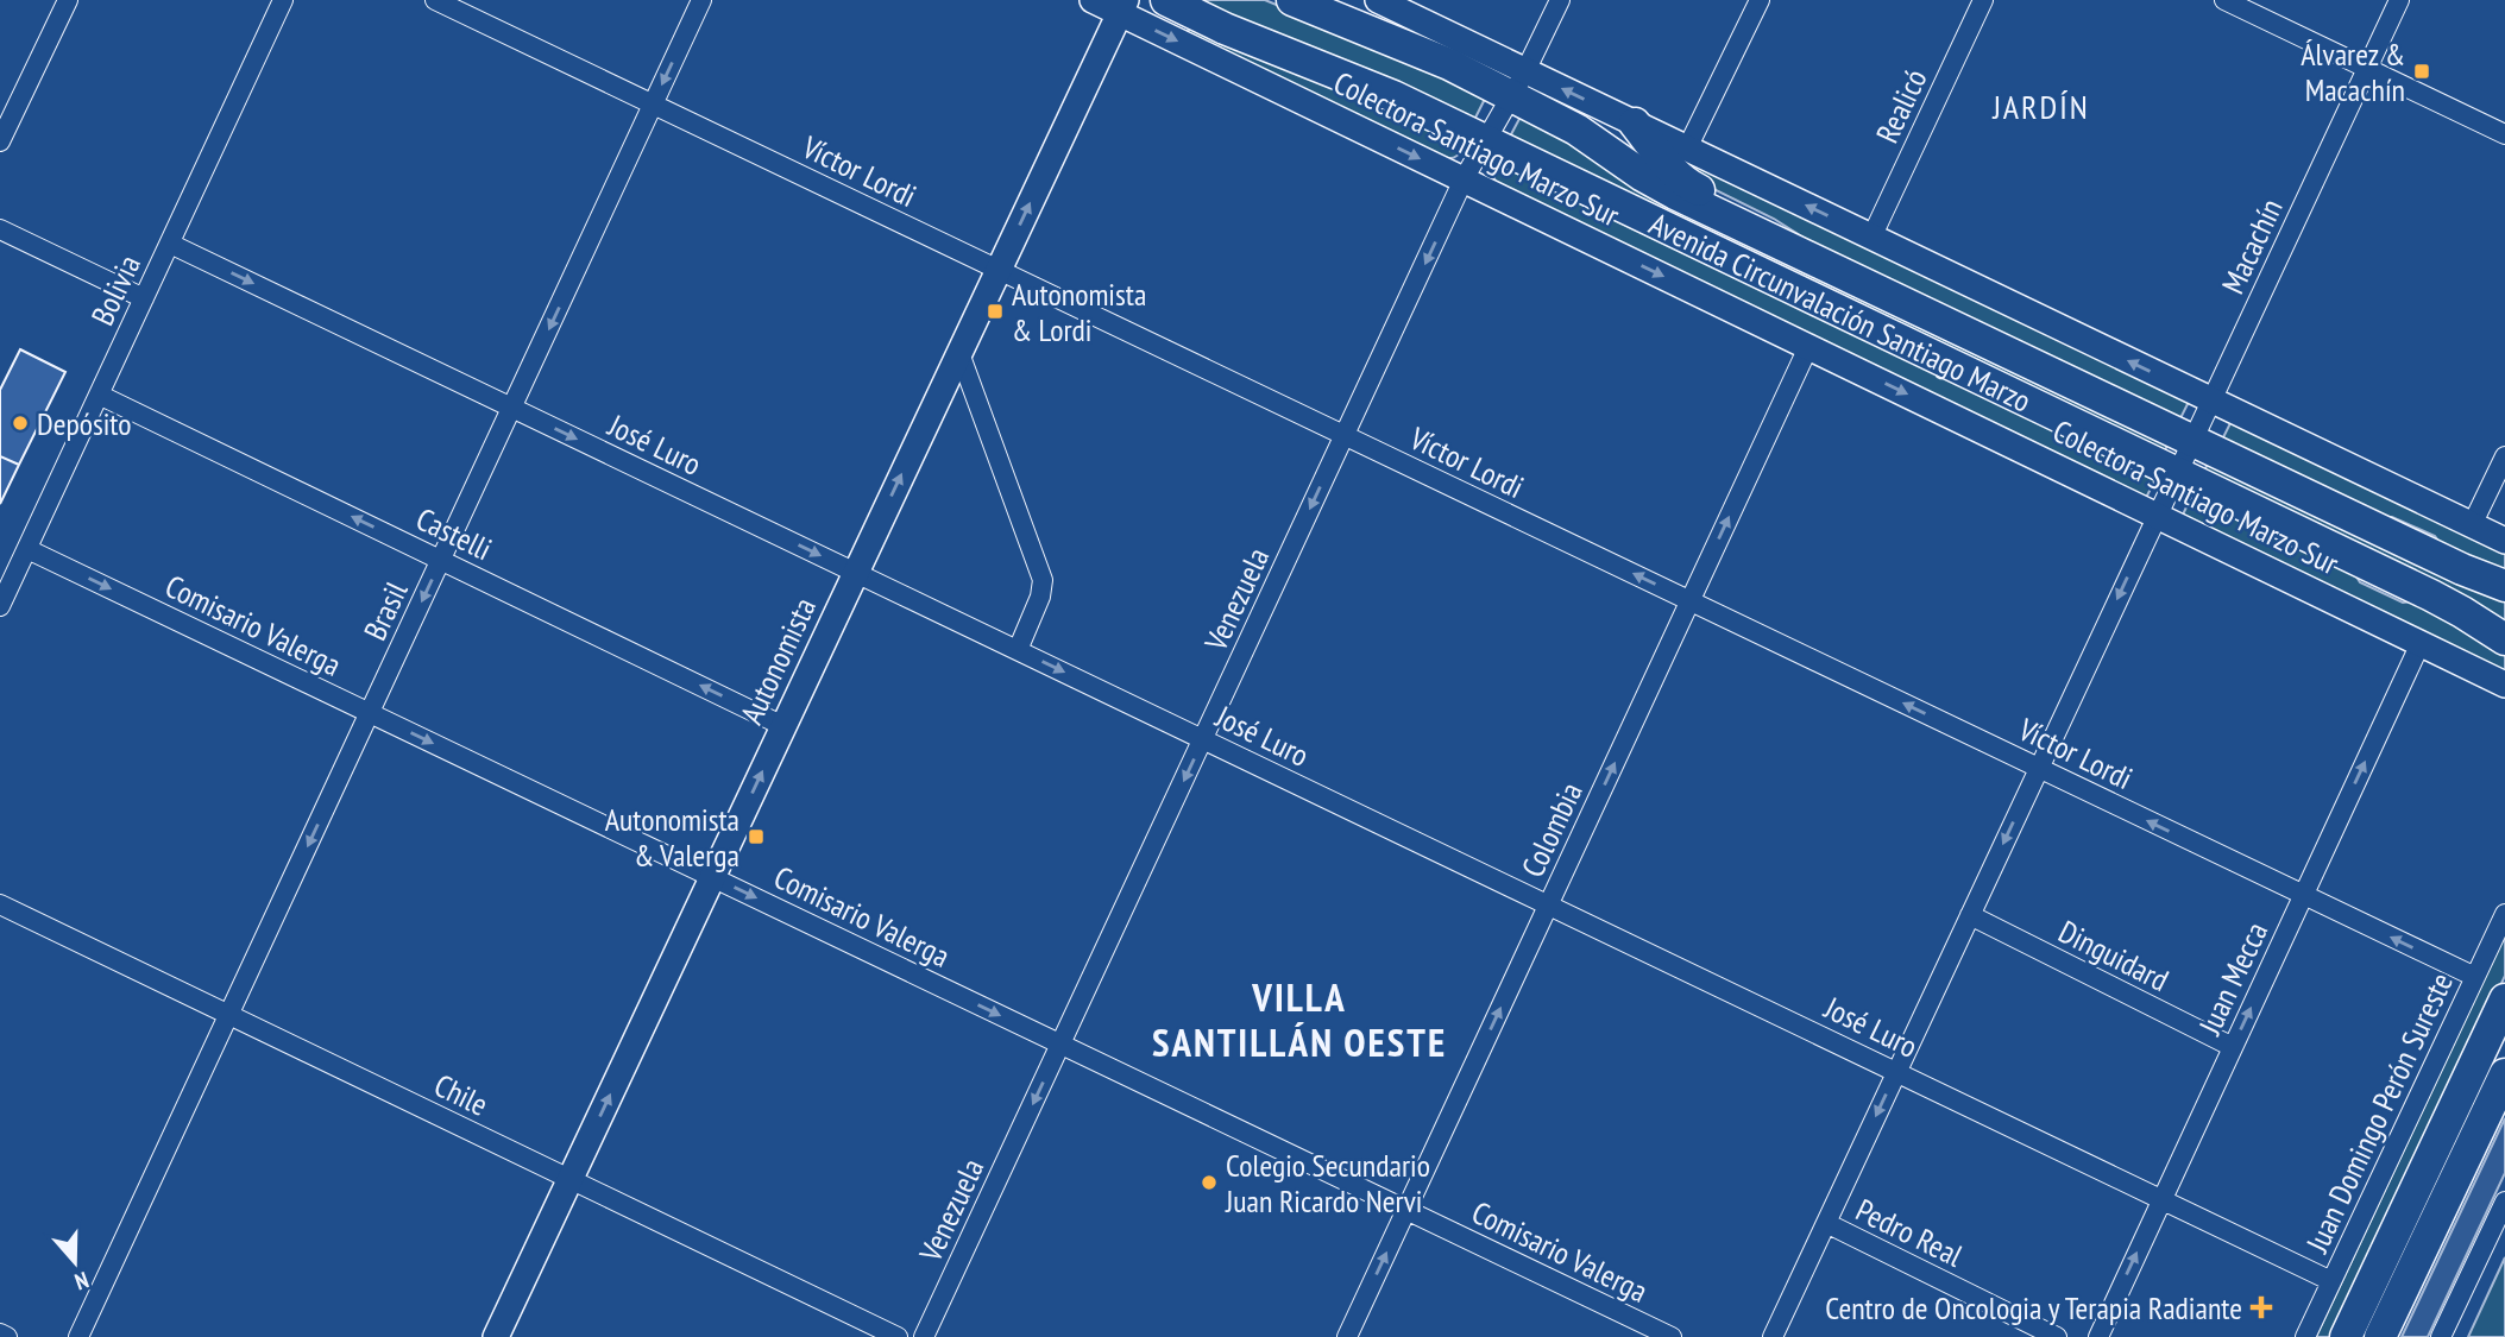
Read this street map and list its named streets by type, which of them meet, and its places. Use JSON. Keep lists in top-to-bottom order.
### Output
{
  "streets": {
    "main road": ["Avenida Circunvalación Santiago Marzo"],
    "street": [
      "Realicó",
      "Colectora Santiago Marzo Sur",
      "Víctor Lordi",
      "Macachín",
      "Bolivia",
      "José Luro",
      "Castelli",
      "Venezuela",
      "Brasil",
      "Comisario Valerga",
      "Autonomista",
      "Colombia",
      "Dinguidard",
      "Juan Mecca",
      "Chile",
      "Juan Domingo Perón Sureste",
      "Pedro Real"
    ]
  },
  "crossings": [
    ["Colectora Santiago Marzo Sur", "Macachín"],
    ["Colectora Santiago Marzo Sur", "Venezuela"],
    ["Colectora Santiago Marzo Sur", "Autonomista"],
    ["Colectora Santiago Marzo Sur", "Colombia"],
    ["Colectora Santiago Marzo Sur", "Juan Mecca"],
    ["Víctor Lordi", "Macachín"],
    ["Víctor Lordi", "Venezuela"],
    ["Víctor Lordi", "Brasil"],
    ["Víctor Lordi", "Autonomista"],
    ["Víctor Lordi", "Colombia"],
    ["Víctor Lordi", "Juan Mecca"],
    ["Víctor Lordi", "Juan Domingo Perón Sureste"],
    ["Macachín", "Avenida Circunvalación Santiago Marzo"],
    ["Macachín", "José Luro"],
    ["Macachín", "Dinguidard"],
    ["Macachín", "Pedro Real"],
    ["Bolivia", "José Luro"],
    ["Bolivia", "Castelli"],
    ["Bolivia", "Comisario Valerga"],
    ["Avenida Circunvalación Santiago Marzo", "Venezuela"],
    ["José Luro", "Venezuela"],
    ["José Luro", "Brasil"],
    ["José Luro", "Autonomista"],
    ["José Luro", "Colombia"],
    ["José Luro", "Juan Mecca"],
    ["José Luro", "Juan Domingo Perón Sureste"],
    ["Castelli", "Brasil"],
    ["Castelli", "Autonomista"],
    ["Venezuela", "Comisario Valerga"],
    ["Brasil", "Comisario Valerga"],
    ["Brasil", "Chile"],
    ["Comisario Valerga", "Autonomista"],
    ["Comisario Valerga", "Colombia"],
    ["Autonomista", "Chile"],
    ["Dinguidard", "Juan Mecca"]
  ],
  "one_way": [
    "Víctor Lordi",
    "Macachín",
    "José Luro",
    "Castelli",
    "Venezuela",
    "Brasil",
    "Comisario Valerga",
    "Autonomista",
    "Colombia",
    "Juan Mecca"
  ],
  "districts": ["JARDÍN", "VILLA SANTILLÁN OESTE"],
  "places": {
    "transit": ["Álvarez & Macachín", "Autonomista & Lordi", "Autonomista & Valerga"],
    "other": ["Depósito", "Colegio Secundario Juan Ricardo Nervi"],
    "health": ["Centro de Oncologia y Terapia Radiante"]
  },
  "north": "bottom"
}
